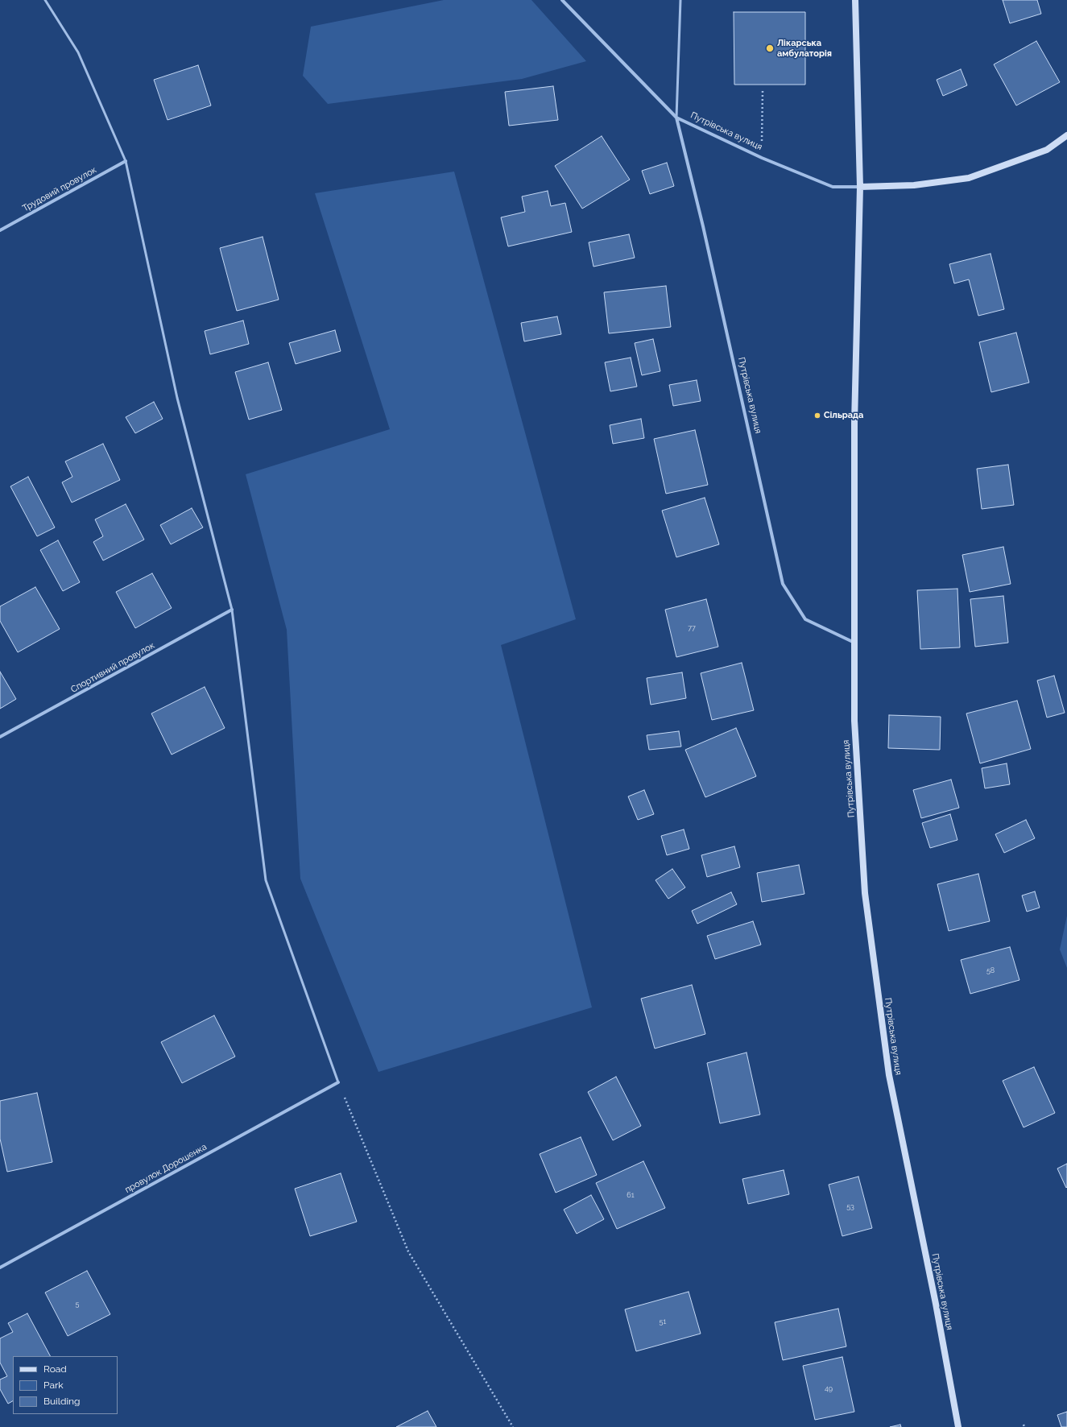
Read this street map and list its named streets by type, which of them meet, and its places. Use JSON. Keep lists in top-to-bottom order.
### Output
{
  "streets": {
    "main road": ["Путрівська вулиця"],
    "street": ["Трудовий провулок", "Спортивний провулок", "провулок Дорошенка"]
  },
  "places": ["Лікарська амбулаторія", "Сільрада"],
  "house_numbers": [
    "77",
    "58",
    "61",
    "53",
    "5",
    "51",
    "49"
  ],
  "legend": ["Road", "Park", "Building"]
}
